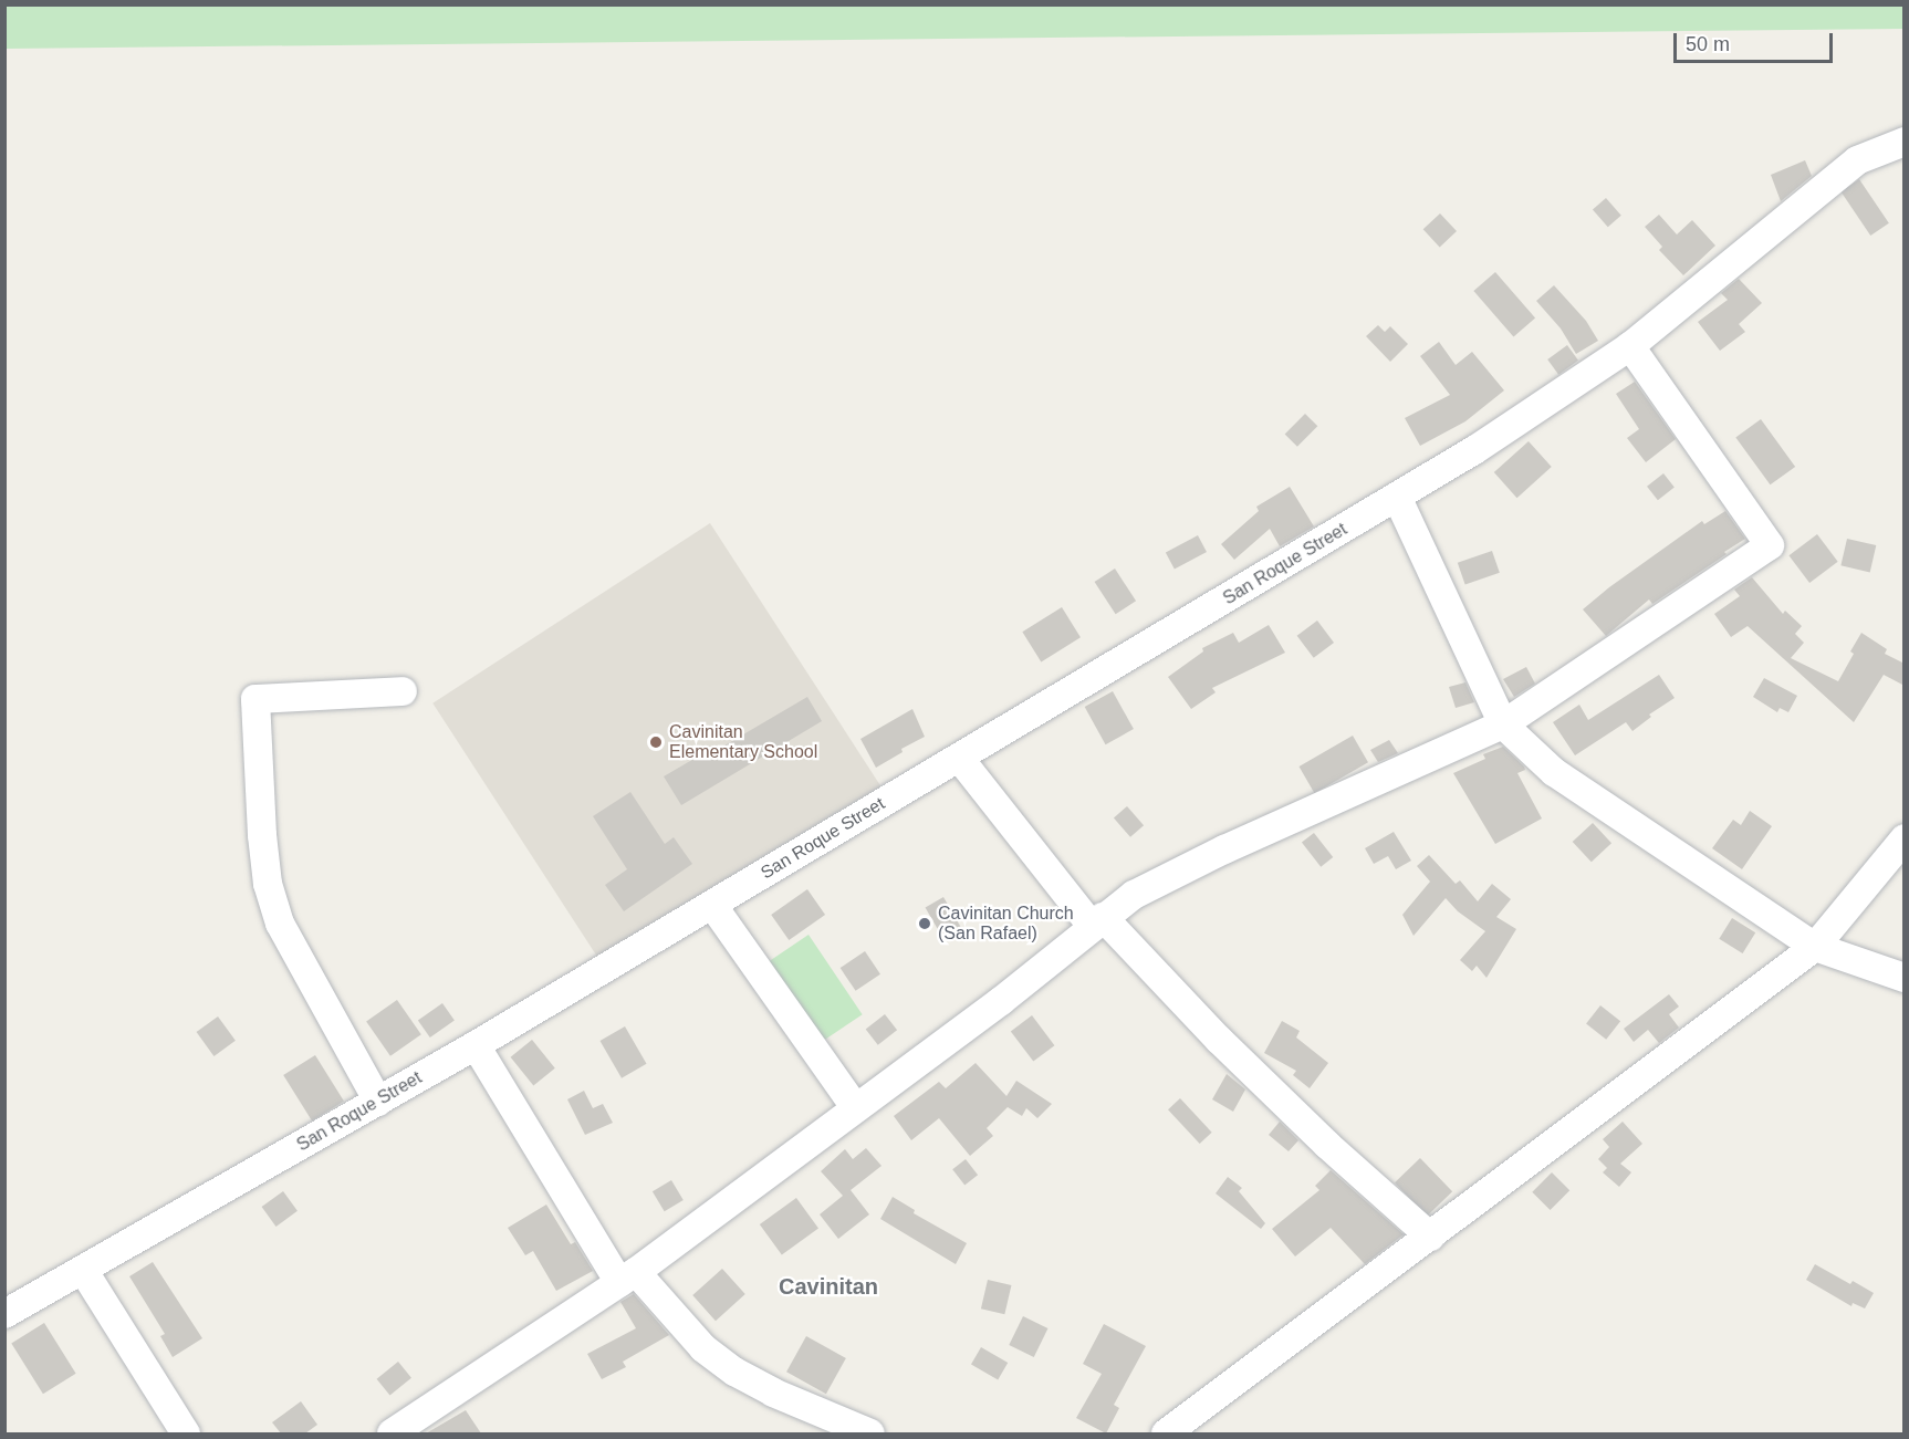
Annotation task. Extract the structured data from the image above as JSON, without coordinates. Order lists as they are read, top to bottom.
{
  "streets": {
    "street": ["San Roque Street"]
  },
  "districts": ["Cavinitan"],
  "places": ["Cavinitan Elementary School", "Cavinitan Church (San Rafael)"],
  "scale_bar": "50 m"
}
